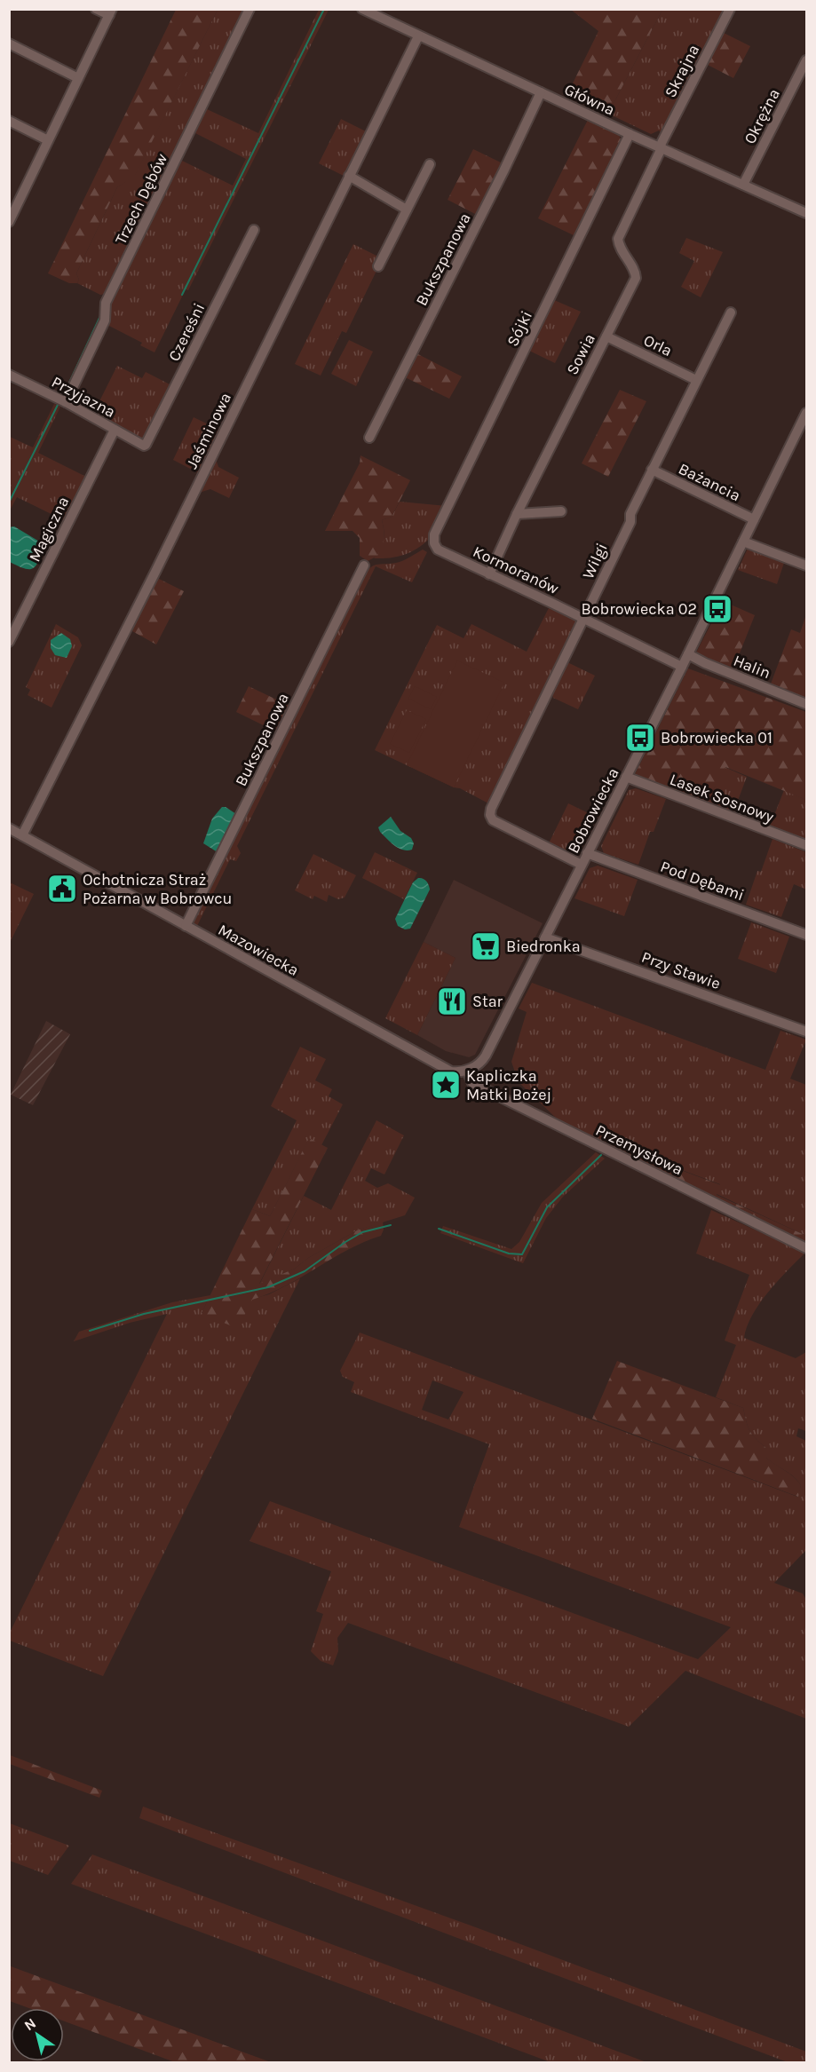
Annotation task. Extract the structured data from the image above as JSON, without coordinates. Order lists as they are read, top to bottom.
{
  "streets": {
    "street": [
      "Skrajna",
      "Główna",
      "Okrężna",
      "Trzech Dębów",
      "Bukszpanowa",
      "Sójki",
      "Czereśni",
      "Orla",
      "Sowia",
      "Przyjazna",
      "Jaśminowa",
      "Bażancia",
      "Magiczna",
      "Wilgi",
      "Kormoranów",
      "Halin",
      "Lasek Sosnowy",
      "Bobrowiecka",
      "Pod Dębami",
      "Mazowiecka",
      "Przy Stawie",
      "Przemysłowa"
    ]
  },
  "crossings": [
    ["Skrajna", "Główna"],
    ["Skrajna", "Sowia"],
    ["Główna", "Okrężna"],
    ["Główna", "Bukszpanowa"],
    ["Główna", "Sójki"],
    ["Główna", "Sowia"],
    ["Główna", "Jaśminowa"],
    ["Trzech Dębów", "Przyjazna"],
    ["Bukszpanowa", "Mazowiecka"],
    ["Sójki", "Kormoranów"],
    ["Czereśni", "Przyjazna"],
    ["Orla", "Sowia"],
    ["Orla", "Wilgi"],
    ["Sowia", "Kormoranów"],
    ["Przyjazna", "Magiczna"],
    ["Jaśminowa", "Mazowiecka"],
    ["Bażancia", "Wilgi"],
    ["Bażancia", "Bobrowiecka"],
    ["Wilgi", "Kormoranów"],
    ["Wilgi", "Bobrowiecka"],
    ["Kormoranów", "Bobrowiecka"],
    ["Halin", "Bobrowiecka"],
    ["Lasek Sosnowy", "Bobrowiecka"],
    ["Bobrowiecka", "Pod Dębami"],
    ["Bobrowiecka", "Mazowiecka"],
    ["Bobrowiecka", "Przy Stawie"],
    ["Bobrowiecka", "Przemysłowa"],
    ["Mazowiecka", "Przemysłowa"]
  ],
  "places": {
    "bus stop": ["Bobrowiecka 02", "Bobrowiecka 01"],
    "public building": ["Ochotnicza Straż Pożarna w Bobrowcu"],
    "supermarket": ["Biedronka"],
    "restaurant": ["Star"],
    "place": ["Kapliczka Matki Bożej"]
  },
  "north": "top left"
}
